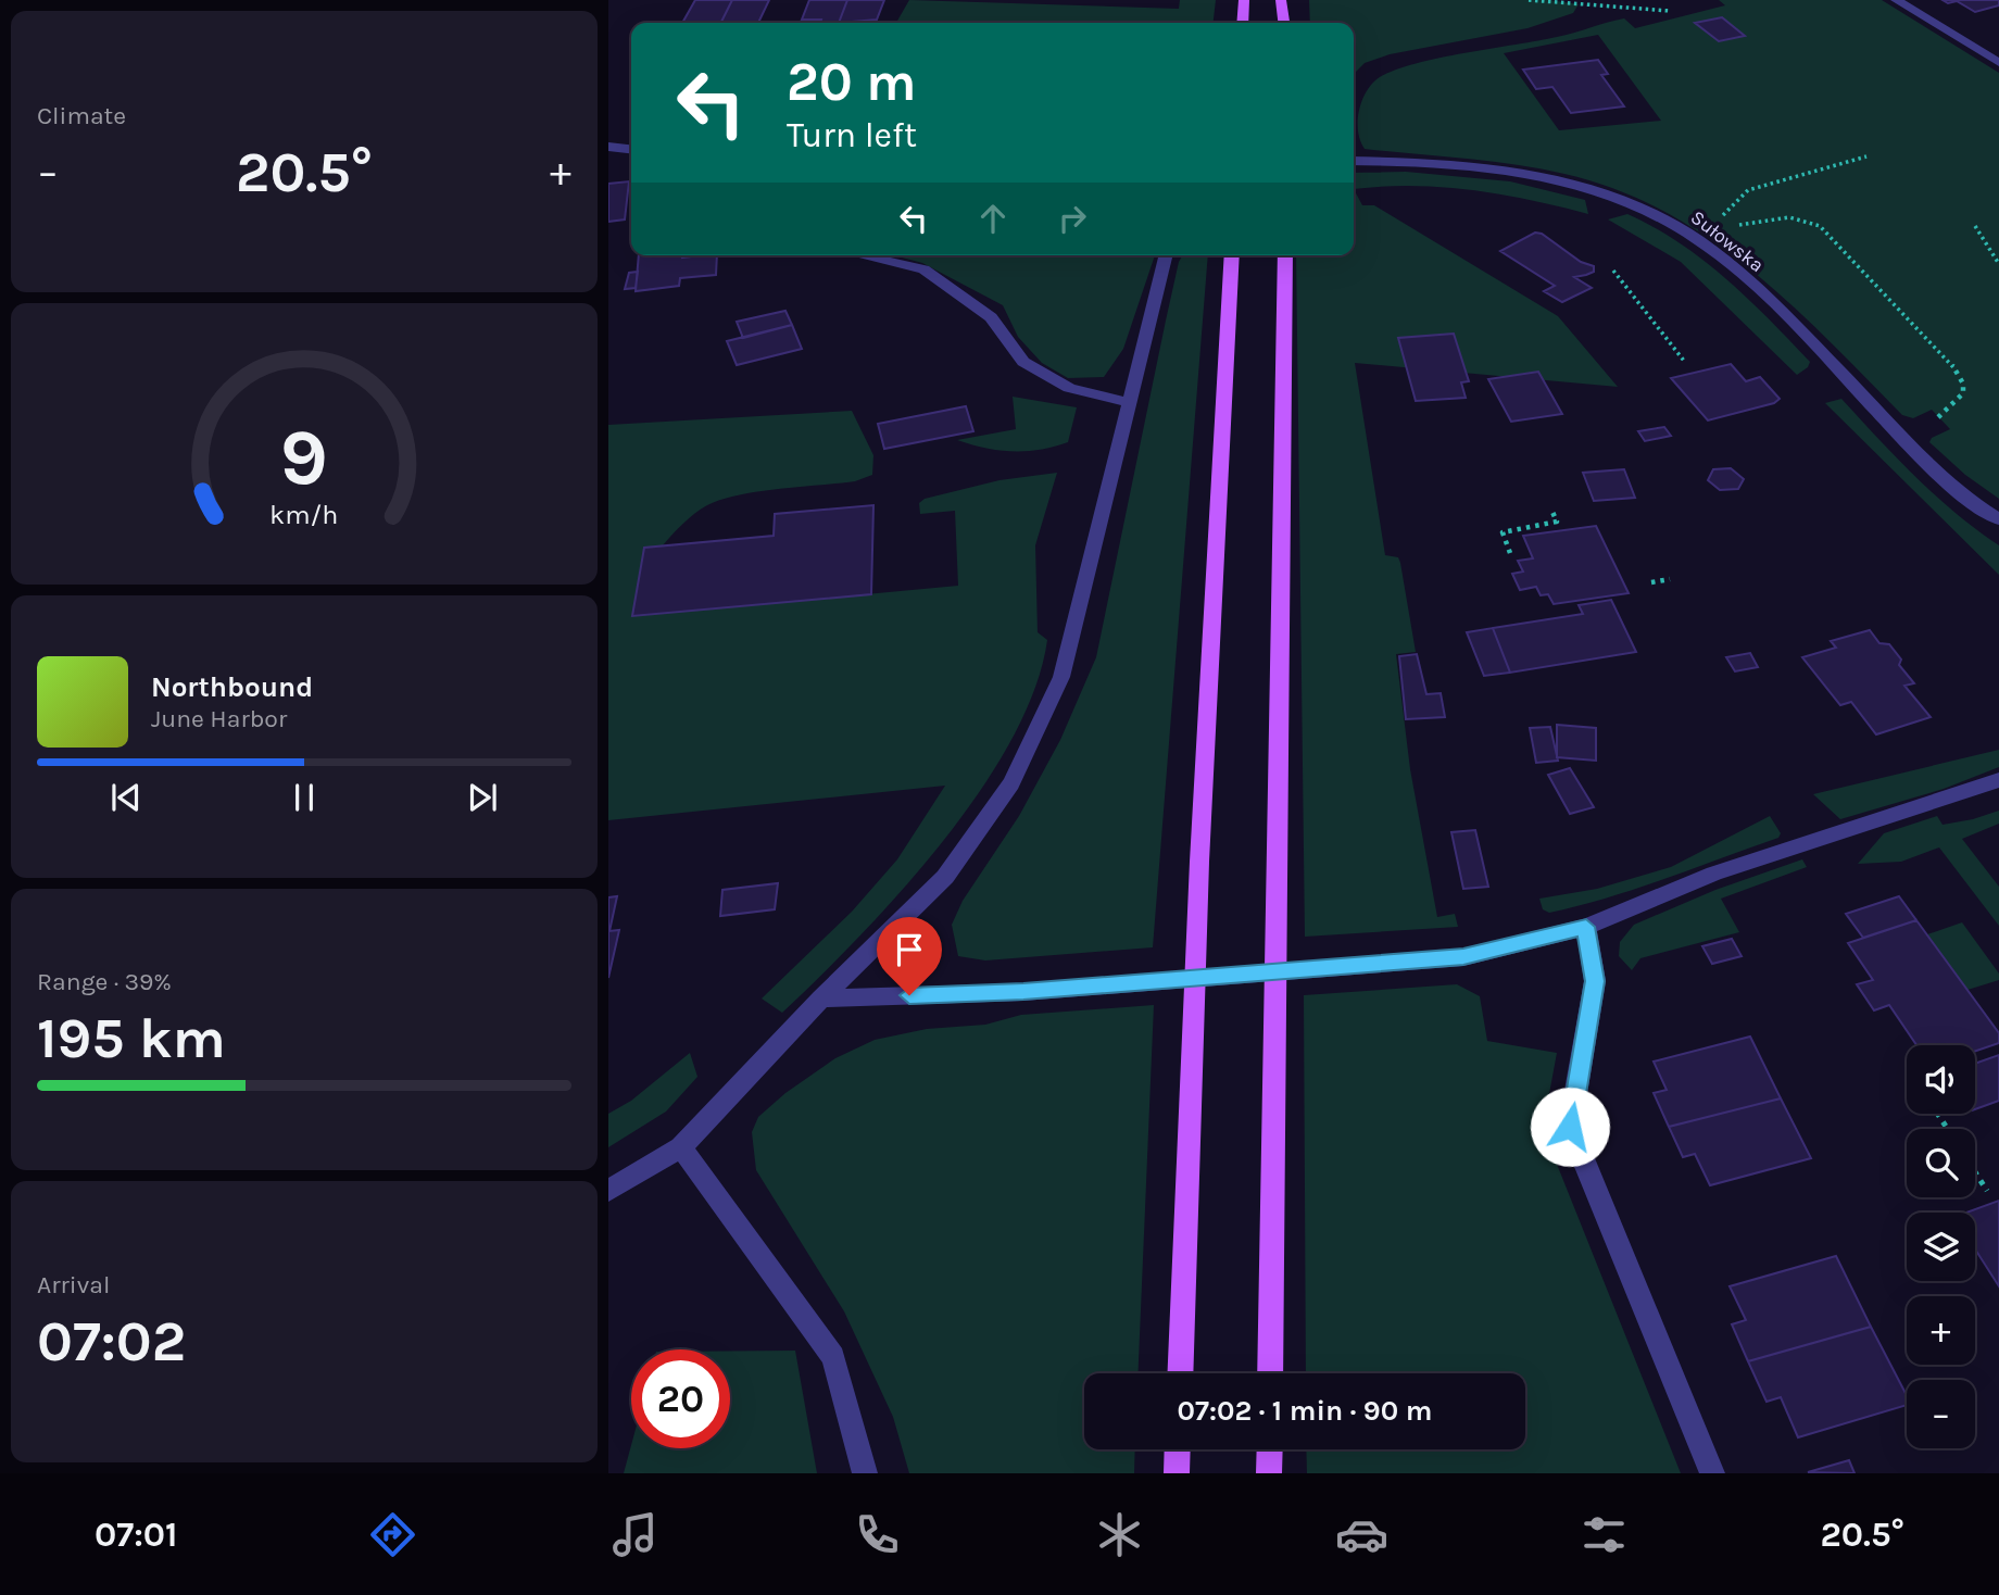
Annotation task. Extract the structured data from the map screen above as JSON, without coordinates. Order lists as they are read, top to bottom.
{
  "streets": {
    "street": ["Sułowska"]
  },
  "page": {
    "tile": [
      "Climate",
      ["Range · 39%", "195 km"],
      ["Arrival", "07:02"]
    ],
    "turn": ["20 m", "Turn left"],
    "heat": ["−", "20.5°", "+"],
    "song": ["Northbound", "June Harbor"],
    "map_buttons": ["+", "−"],
    "limit": "20",
    "trip": "07:02 · 1 min · 90 m",
    "tabs": ["07:01", "20.5°"],
    "gauge": ["9", "km/h"]
  }
}
